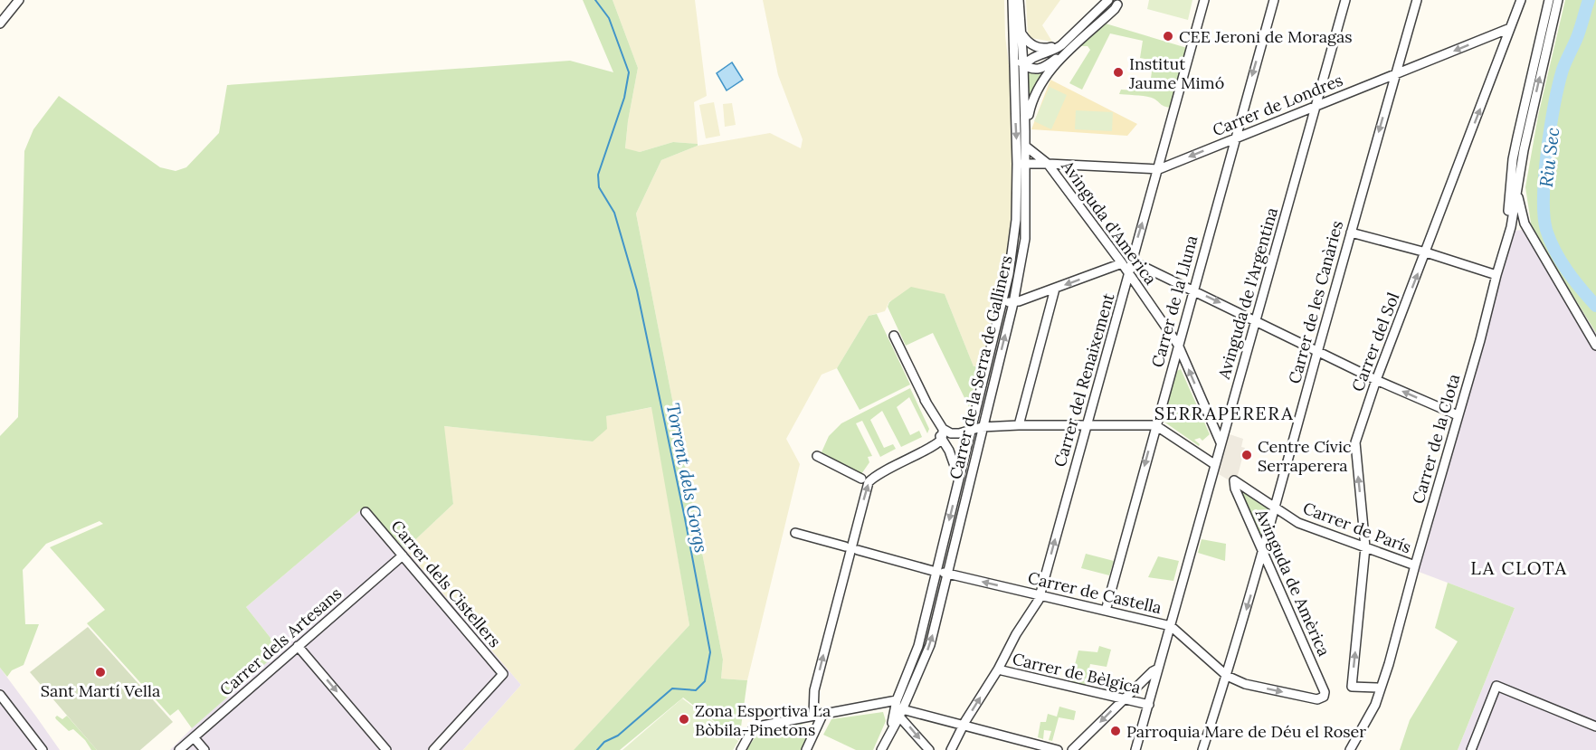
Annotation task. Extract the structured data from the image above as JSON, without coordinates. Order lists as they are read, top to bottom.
{
  "streets": {
    "street": [
      "Carrer de Londres",
      "Avinguda d'America",
      "Avinguda de l'Argentina",
      "Carrer de la Lluna",
      "Carrer de les Canàries",
      "Carrer del Sol",
      "Carrer de la Serra de Galliners",
      "Carrer del Renaixement",
      "Carrer de la Clota",
      "Carrer de París",
      "Avinguda de Amèrica",
      "Carrer dels Cistellers",
      "Carrer de Castella",
      "Carrer dels Artesans",
      "Carrer de Bèlgica"
    ]
  },
  "crossings": [
    ["Carrer de Londres", "Avinguda d'America"],
    ["Carrer de Londres", "Avinguda de l'Argentina"],
    ["Carrer de Londres", "Carrer de la Lluna"],
    ["Carrer de Londres", "Carrer de les Canàries"],
    ["Carrer de Londres", "Carrer del Sol"],
    ["Carrer de Londres", "Carrer de la Serra de Galliners"],
    ["Carrer de Londres", "Carrer del Renaixement"],
    ["Avinguda d'America", "Avinguda de l'Argentina"],
    ["Avinguda d'America", "Carrer de la Lluna"],
    ["Avinguda d'America", "Carrer del Renaixement"],
    ["Avinguda de l'Argentina", "Carrer de Castella"],
    ["Avinguda de l'Argentina", "Carrer de Bèlgica"],
    ["Carrer de la Lluna", "Carrer de Castella"],
    ["Carrer de les Canàries", "Carrer de París"],
    ["Carrer de les Canàries", "Avinguda de Amèrica"],
    ["Carrer de les Canàries", "Carrer de Castella"],
    ["Carrer del Sol", "Carrer de la Clota"],
    ["Carrer del Sol", "Carrer de París"],
    ["Carrer de la Serra de Galliners", "Carrer de Castella"],
    ["Carrer del Renaixement", "Carrer de Castella"],
    ["Carrer del Renaixement", "Carrer de Bèlgica"],
    ["Carrer de la Clota", "Carrer de París"],
    ["Carrer de París", "Avinguda de Amèrica"],
    ["Avinguda de Amèrica", "Carrer de Castella"],
    ["Carrer dels Cistellers", "Carrer dels Artesans"]
  ],
  "one_way": [
    "Carrer de Londres",
    "Carrer de la Lluna",
    "Carrer de les Canàries",
    "Carrer del Sol",
    "Carrer del Renaixement"
  ],
  "districts": ["SERRAPERERA", "LA CLOTA"],
  "water": ["Riu Sec", "Torrent dels Gorgs"],
  "places": [
    "CEE Jeroni de Moragas",
    "Institut Jaume Mimó",
    "Centre Cívic Serraperera",
    "Sant Martí Vella",
    "Zona Esportiva La Bòbila-Pinetons",
    "Parroquia Mare de Déu el Roser"
  ]
}
